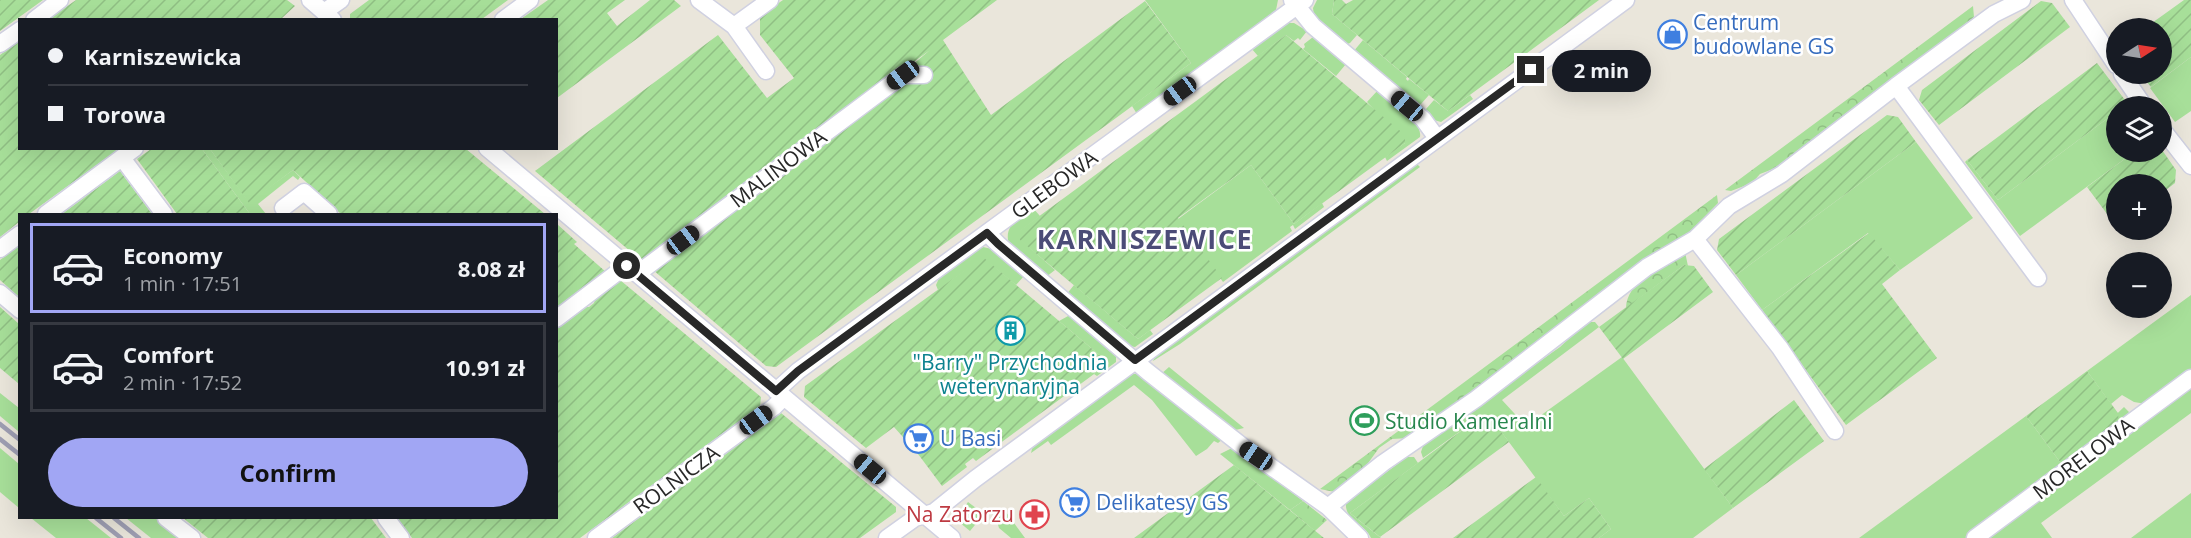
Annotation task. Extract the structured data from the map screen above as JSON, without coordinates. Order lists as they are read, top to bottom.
{
  "streets": {
    "street": [
      "MALINOWA",
      "GLEBOWA",
      "MORELOWA",
      "ROLNICZA"
    ]
  },
  "crossings": [
    ["GLEBOWA", "ROLNICZA"]
  ],
  "districts": ["KARNISZEWICE"],
  "places": {
    "shop": ["Centrum budowlane GS"],
    "building": ["\"Barry\" Przychodnia weterynaryjna"],
    "sports": ["Studio Kameralni"],
    "supermarket": ["U Basi", "Delikatesy GS"],
    "pharmacy": ["Na Zatorzu"]
  },
  "north": "right",
  "page": {
    "map_buttons": ["+", "−"],
    "banner": ["Karniszewicka", "Torowa"],
    "bubble": "2 min",
    "list": [
      {
        "name": "Economy",
        "note": "1 min · 17:51",
        "value": "8.08 zł"
      },
      {
        "name": "Comfort",
        "note": "2 min · 17:52",
        "value": "10.91 zł"
      }
    ],
    "buttons": "Confirm"
  }
}
